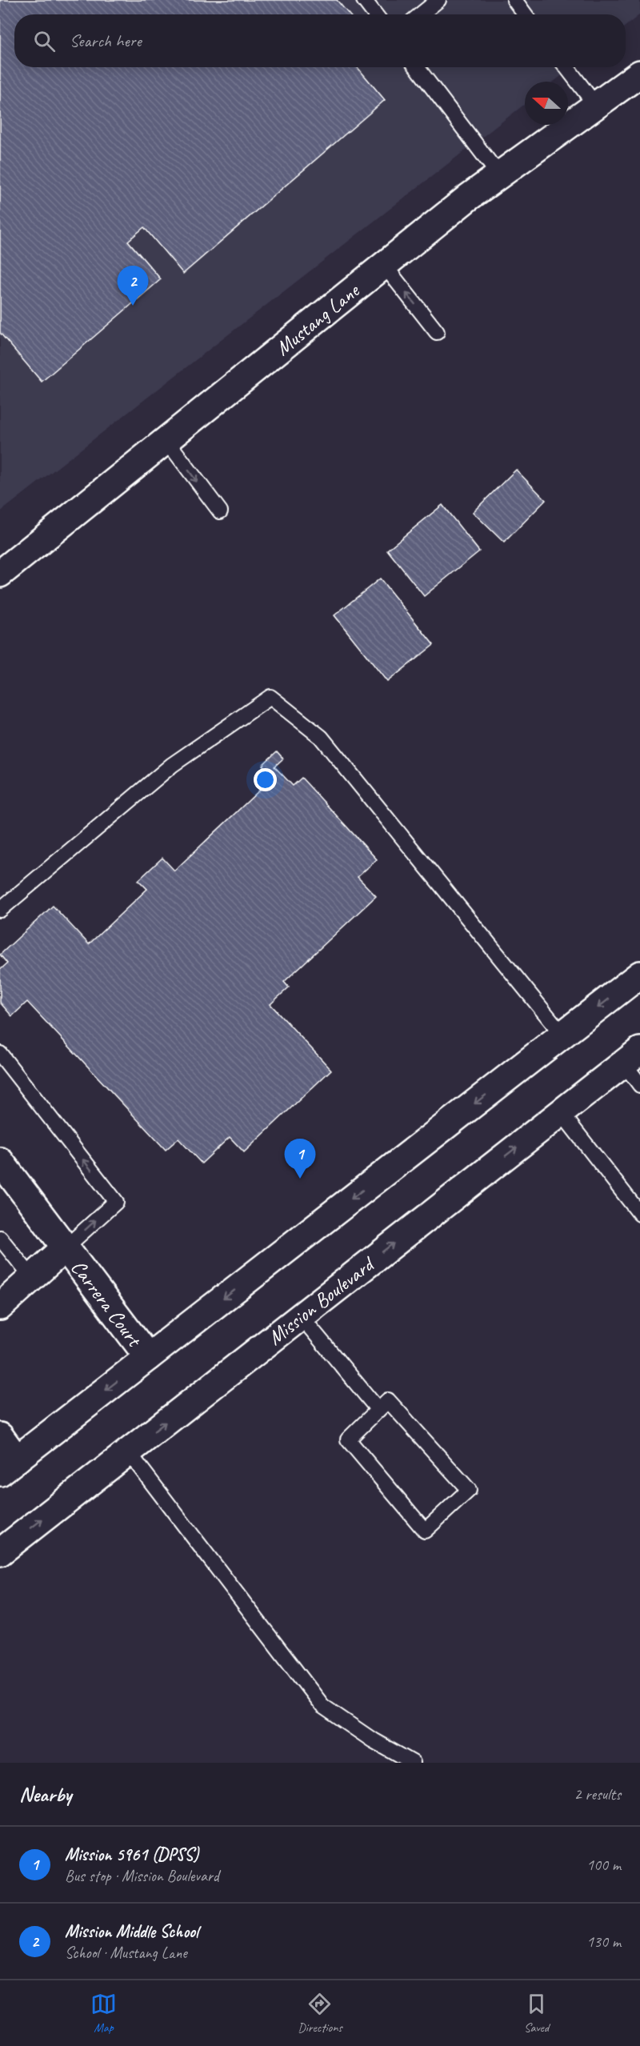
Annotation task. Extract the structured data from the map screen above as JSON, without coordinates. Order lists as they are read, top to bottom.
{
  "streets": {
    "main road": ["Mustang Lane", "Mission Boulevard", "Carrera Court"]
  },
  "north": "left",
  "page": {
    "search": "Search here",
    "pins": ["2", "1"],
    "heading": ["Nearby", "2 results"],
    "list": [
      {
        "mark": "1",
        "name": "Mission 5961 (DPSS)",
        "note": "Bus stop · Mission Boulevard",
        "value": "100 m"
      },
      {
        "mark": "2",
        "name": "Mission Middle School",
        "note": "School · Mustang Lane",
        "value": "130 m"
      }
    ],
    "nav": ["Map", "Directions", "Saved"]
  }
}
